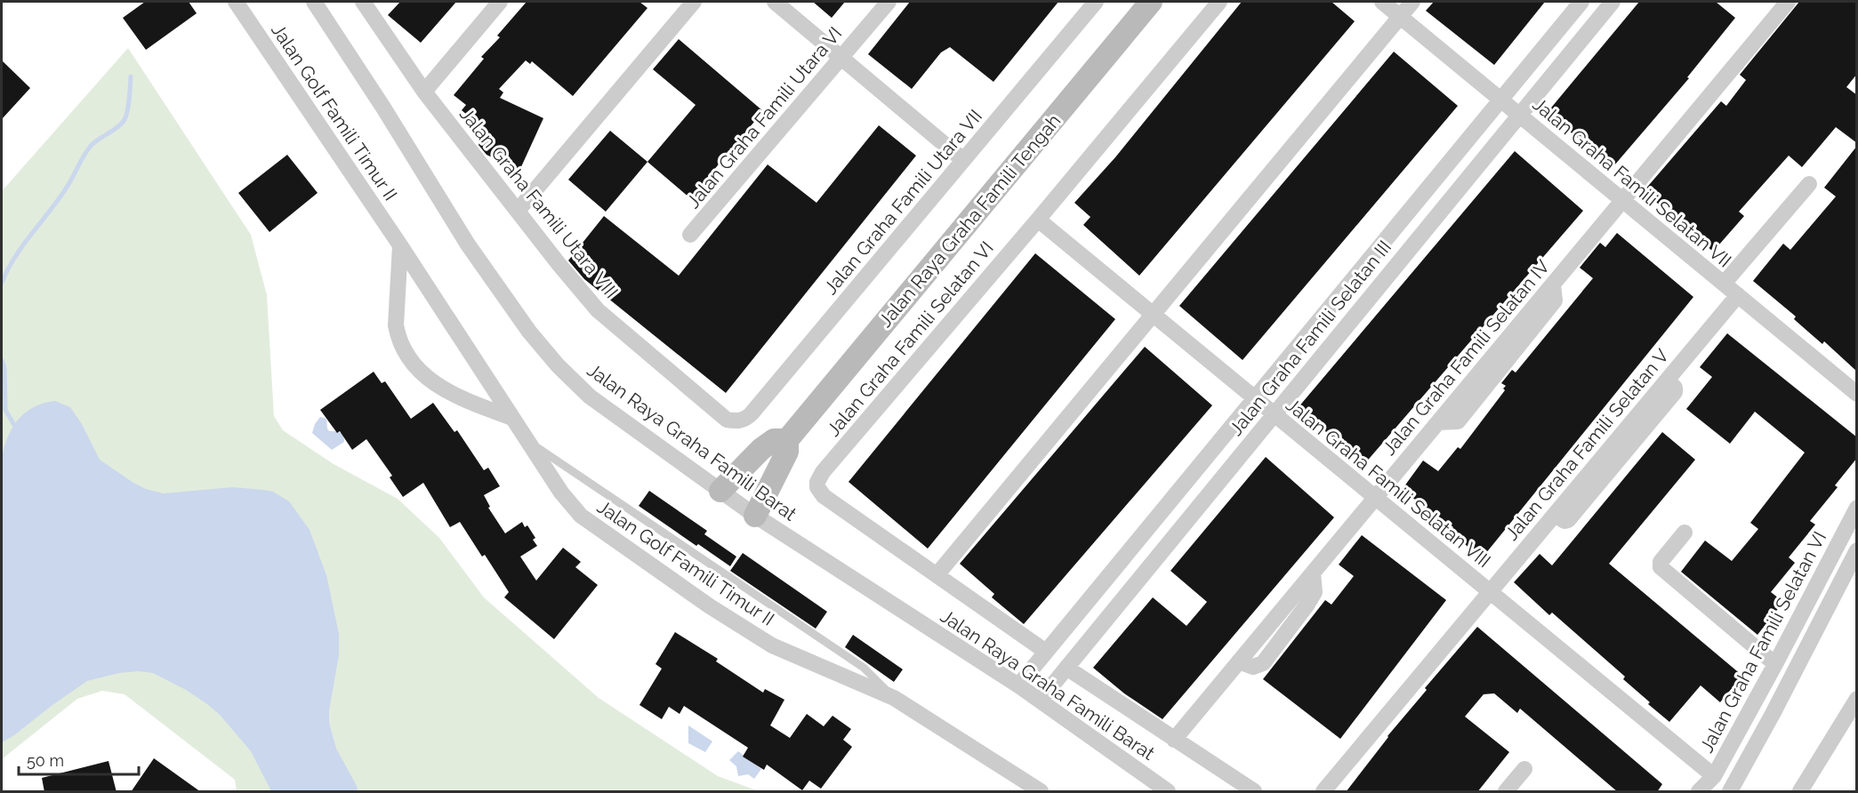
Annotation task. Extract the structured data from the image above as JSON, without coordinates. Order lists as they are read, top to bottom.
{
  "streets": {
    "street": [
      "Jalan Golf Famili Timur II",
      "Jalan Graha Famili Utara VI",
      "Jalan Graha Famili Selatan VII",
      "Jalan Graha Famili Utara VII",
      "Jalan Graha Famili Utara VIII",
      "Jalan Raya Graha Famili Tengah",
      "Jalan Graha Famili Selatan III",
      "Jalan Graha Famili Selatan VI",
      "Jalan Graha Famili Selatan IV",
      "Jalan Raya Graha Famili Barat",
      "Jalan Graha Famili Selatan V",
      "Jalan Graha Famili Selatan VIII"
    ]
  },
  "crossings": [
    ["Jalan Graha Famili Selatan VII", "Jalan Graha Famili Selatan III"],
    ["Jalan Graha Famili Selatan VII", "Jalan Graha Famili Selatan IV"],
    ["Jalan Graha Famili Selatan VII", "Jalan Graha Famili Selatan V"],
    ["Jalan Graha Famili Utara VII", "Jalan Graha Famili Utara VIII"],
    ["Jalan Raya Graha Famili Tengah", "Jalan Raya Graha Famili Barat"],
    ["Jalan Graha Famili Selatan III", "Jalan Graha Famili Selatan VI"],
    ["Jalan Graha Famili Selatan III", "Jalan Raya Graha Famili Barat"],
    ["Jalan Graha Famili Selatan III", "Jalan Graha Famili Selatan VIII"],
    ["Jalan Graha Famili Selatan VI", "Jalan Graha Famili Selatan VIII"],
    ["Jalan Graha Famili Selatan IV", "Jalan Graha Famili Selatan VIII"],
    ["Jalan Graha Famili Selatan V", "Jalan Graha Famili Selatan VIII"]
  ],
  "scale_bar": "50 m"
}
